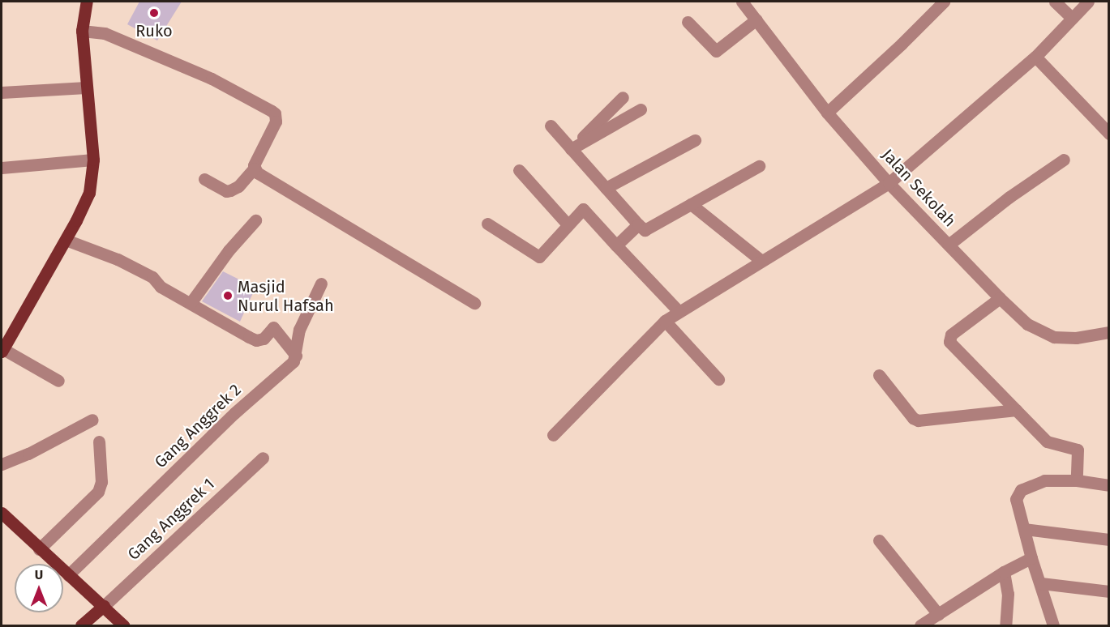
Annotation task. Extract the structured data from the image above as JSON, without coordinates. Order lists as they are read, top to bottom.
{
  "streets": {
    "street": ["Jalan Sekolah", "Gang Anggrek 2", "Gang Anggrek 1"]
  },
  "places": ["Ruko", "Masjid Nurul Hafsah"],
  "north": "top"
}
